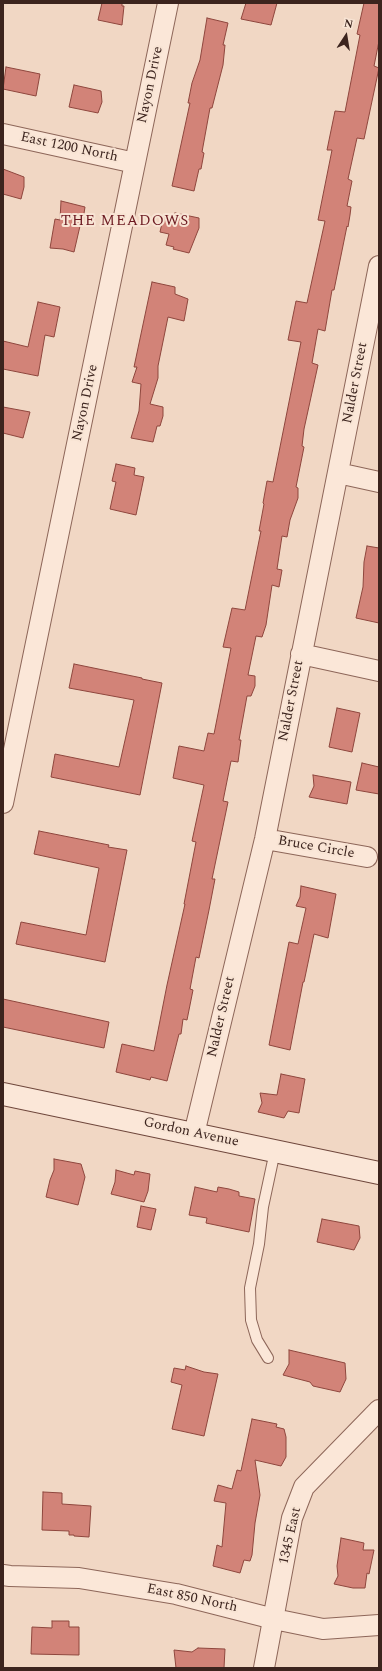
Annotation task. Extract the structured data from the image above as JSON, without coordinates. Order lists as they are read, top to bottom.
{
  "streets": {
    "main road": ["Gordon Avenue"],
    "street": [
      "Nayon Drive",
      "East 1200 North",
      "Nalder Street",
      "Bruce Circle",
      "1345 East",
      "East 850 North"
    ]
  },
  "crossings": [
    ["Nayon Drive", "East 1200 North"],
    ["Nalder Street", "Bruce Circle"],
    ["Nalder Street", "Gordon Avenue"],
    ["1345 East", "East 850 North"]
  ],
  "districts": ["THE MEADOWS"],
  "north": "top"
}
